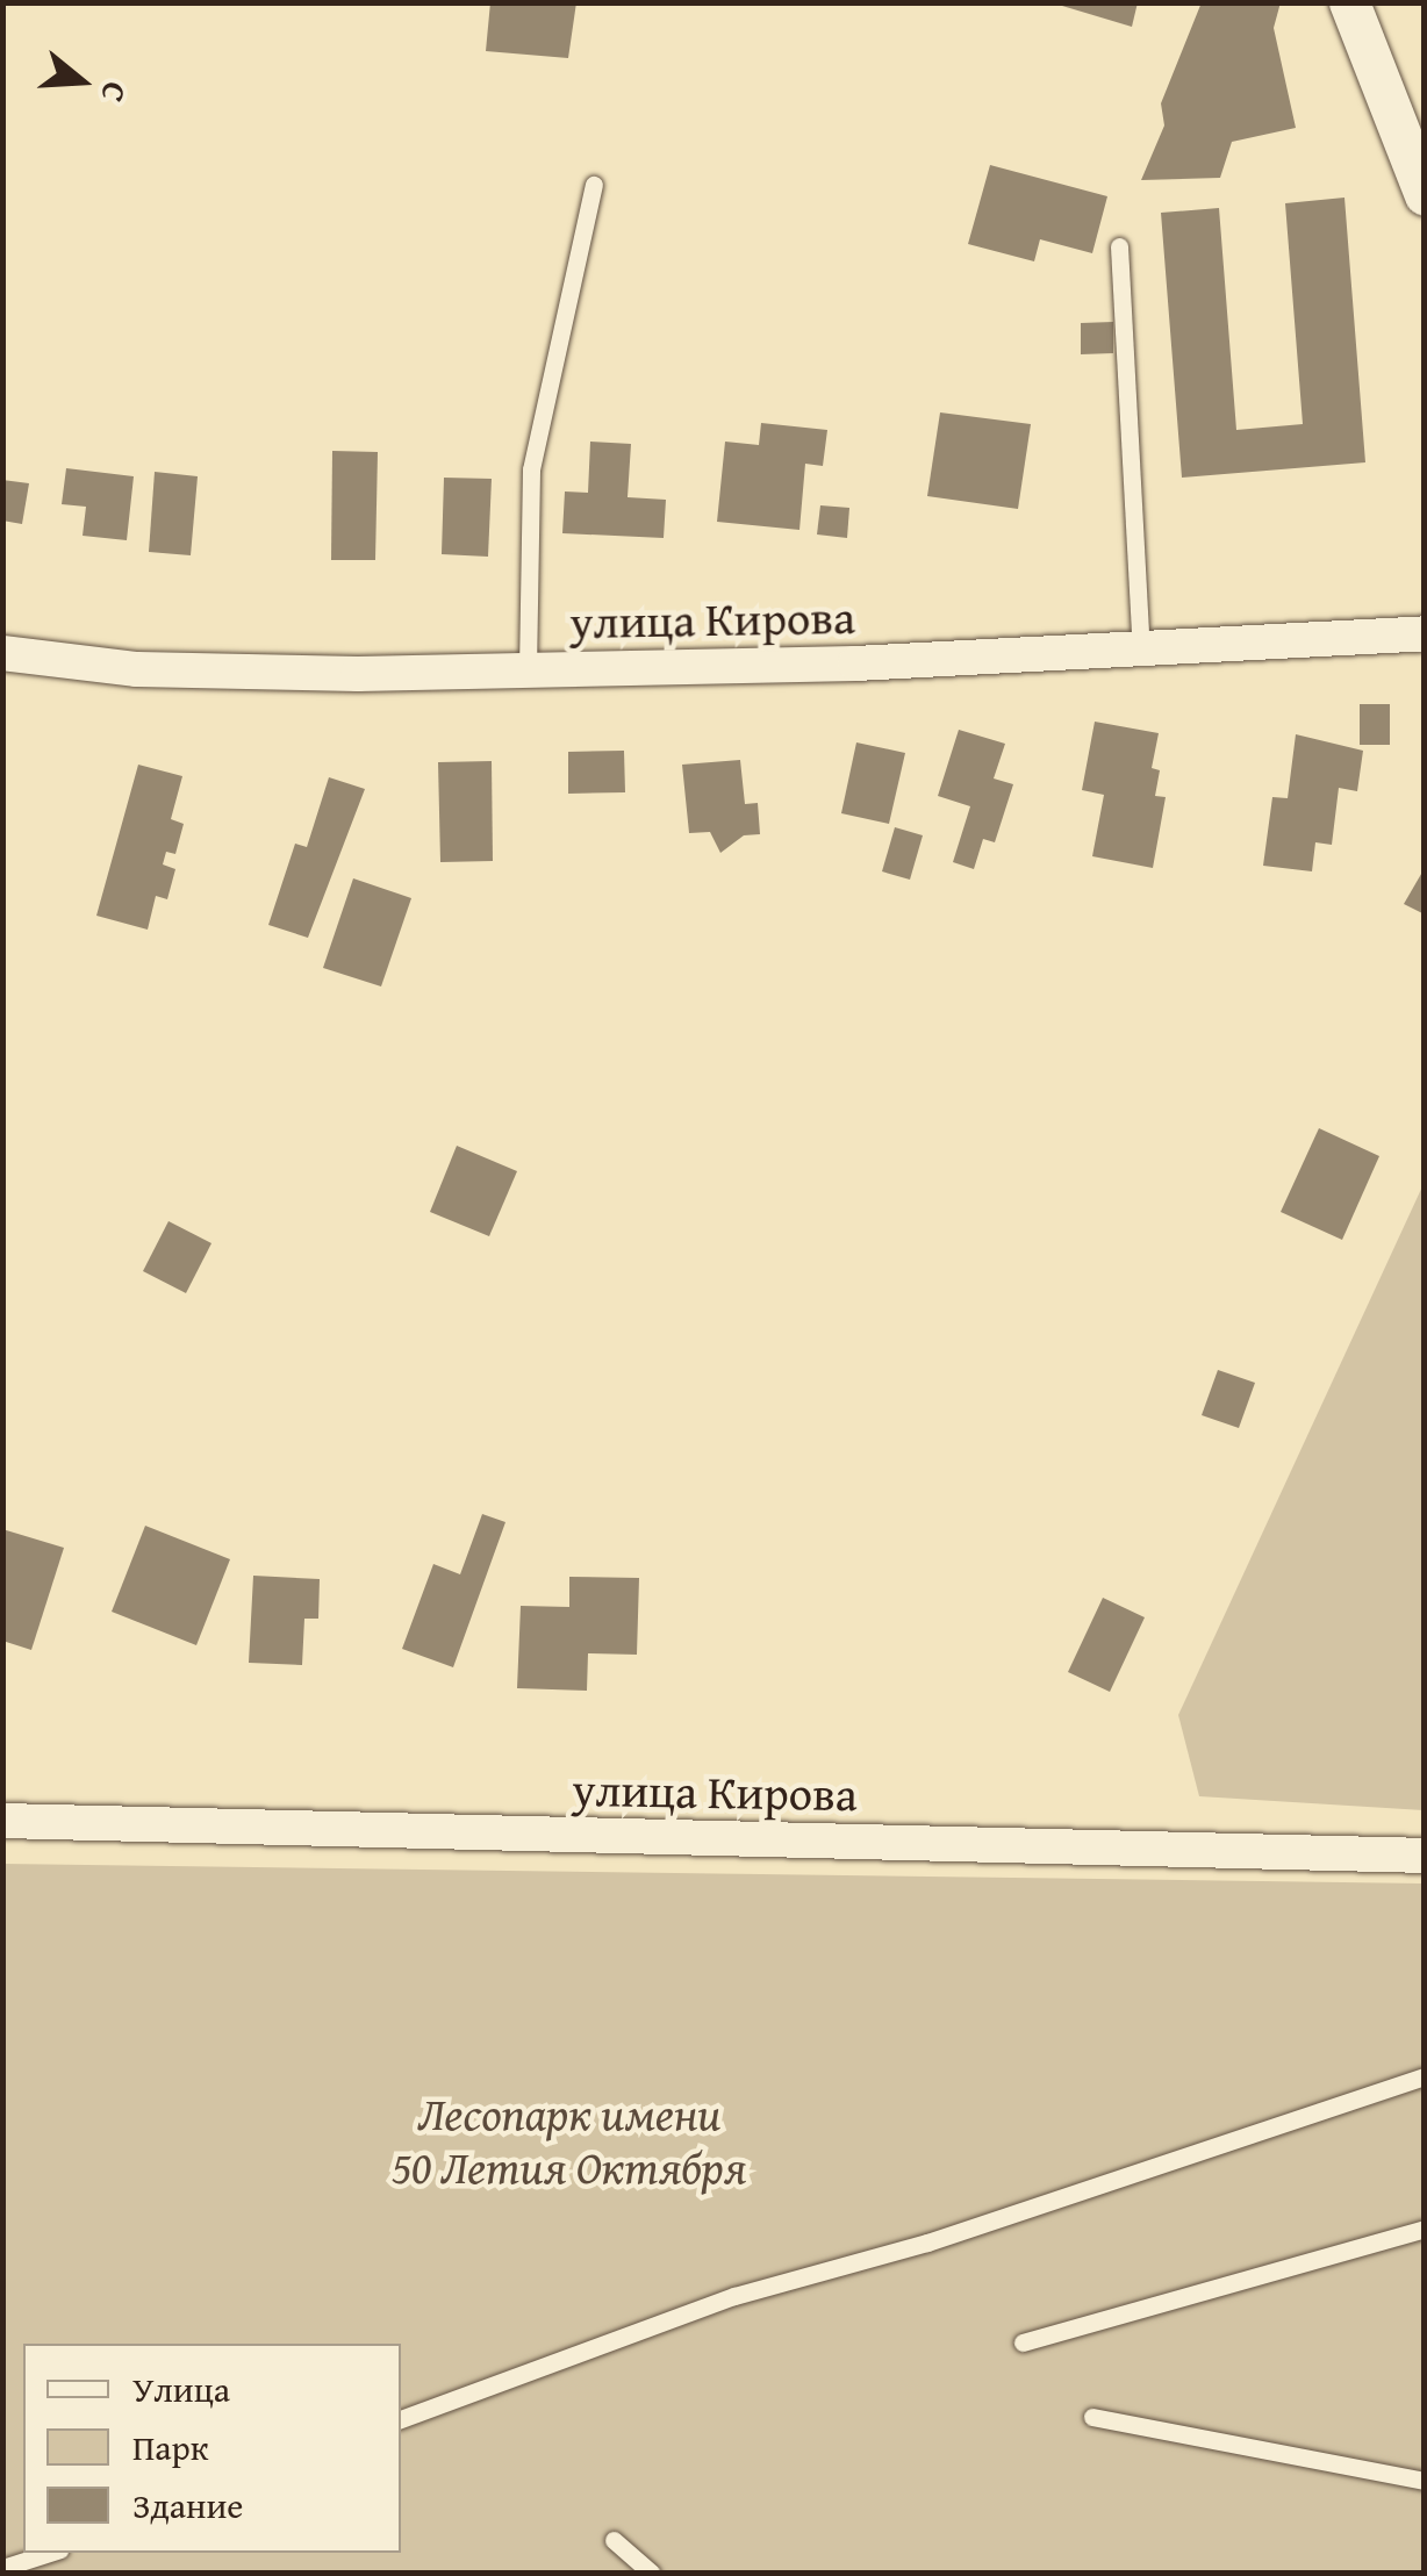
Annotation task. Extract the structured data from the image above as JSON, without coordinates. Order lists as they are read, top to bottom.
{
  "streets": {
    "street": ["улица Кирова"]
  },
  "parks": ["Лесопарк имени 50 Летия Октября"],
  "legend": ["Улица", "Парк", "Здание"],
  "north": "right"
}
